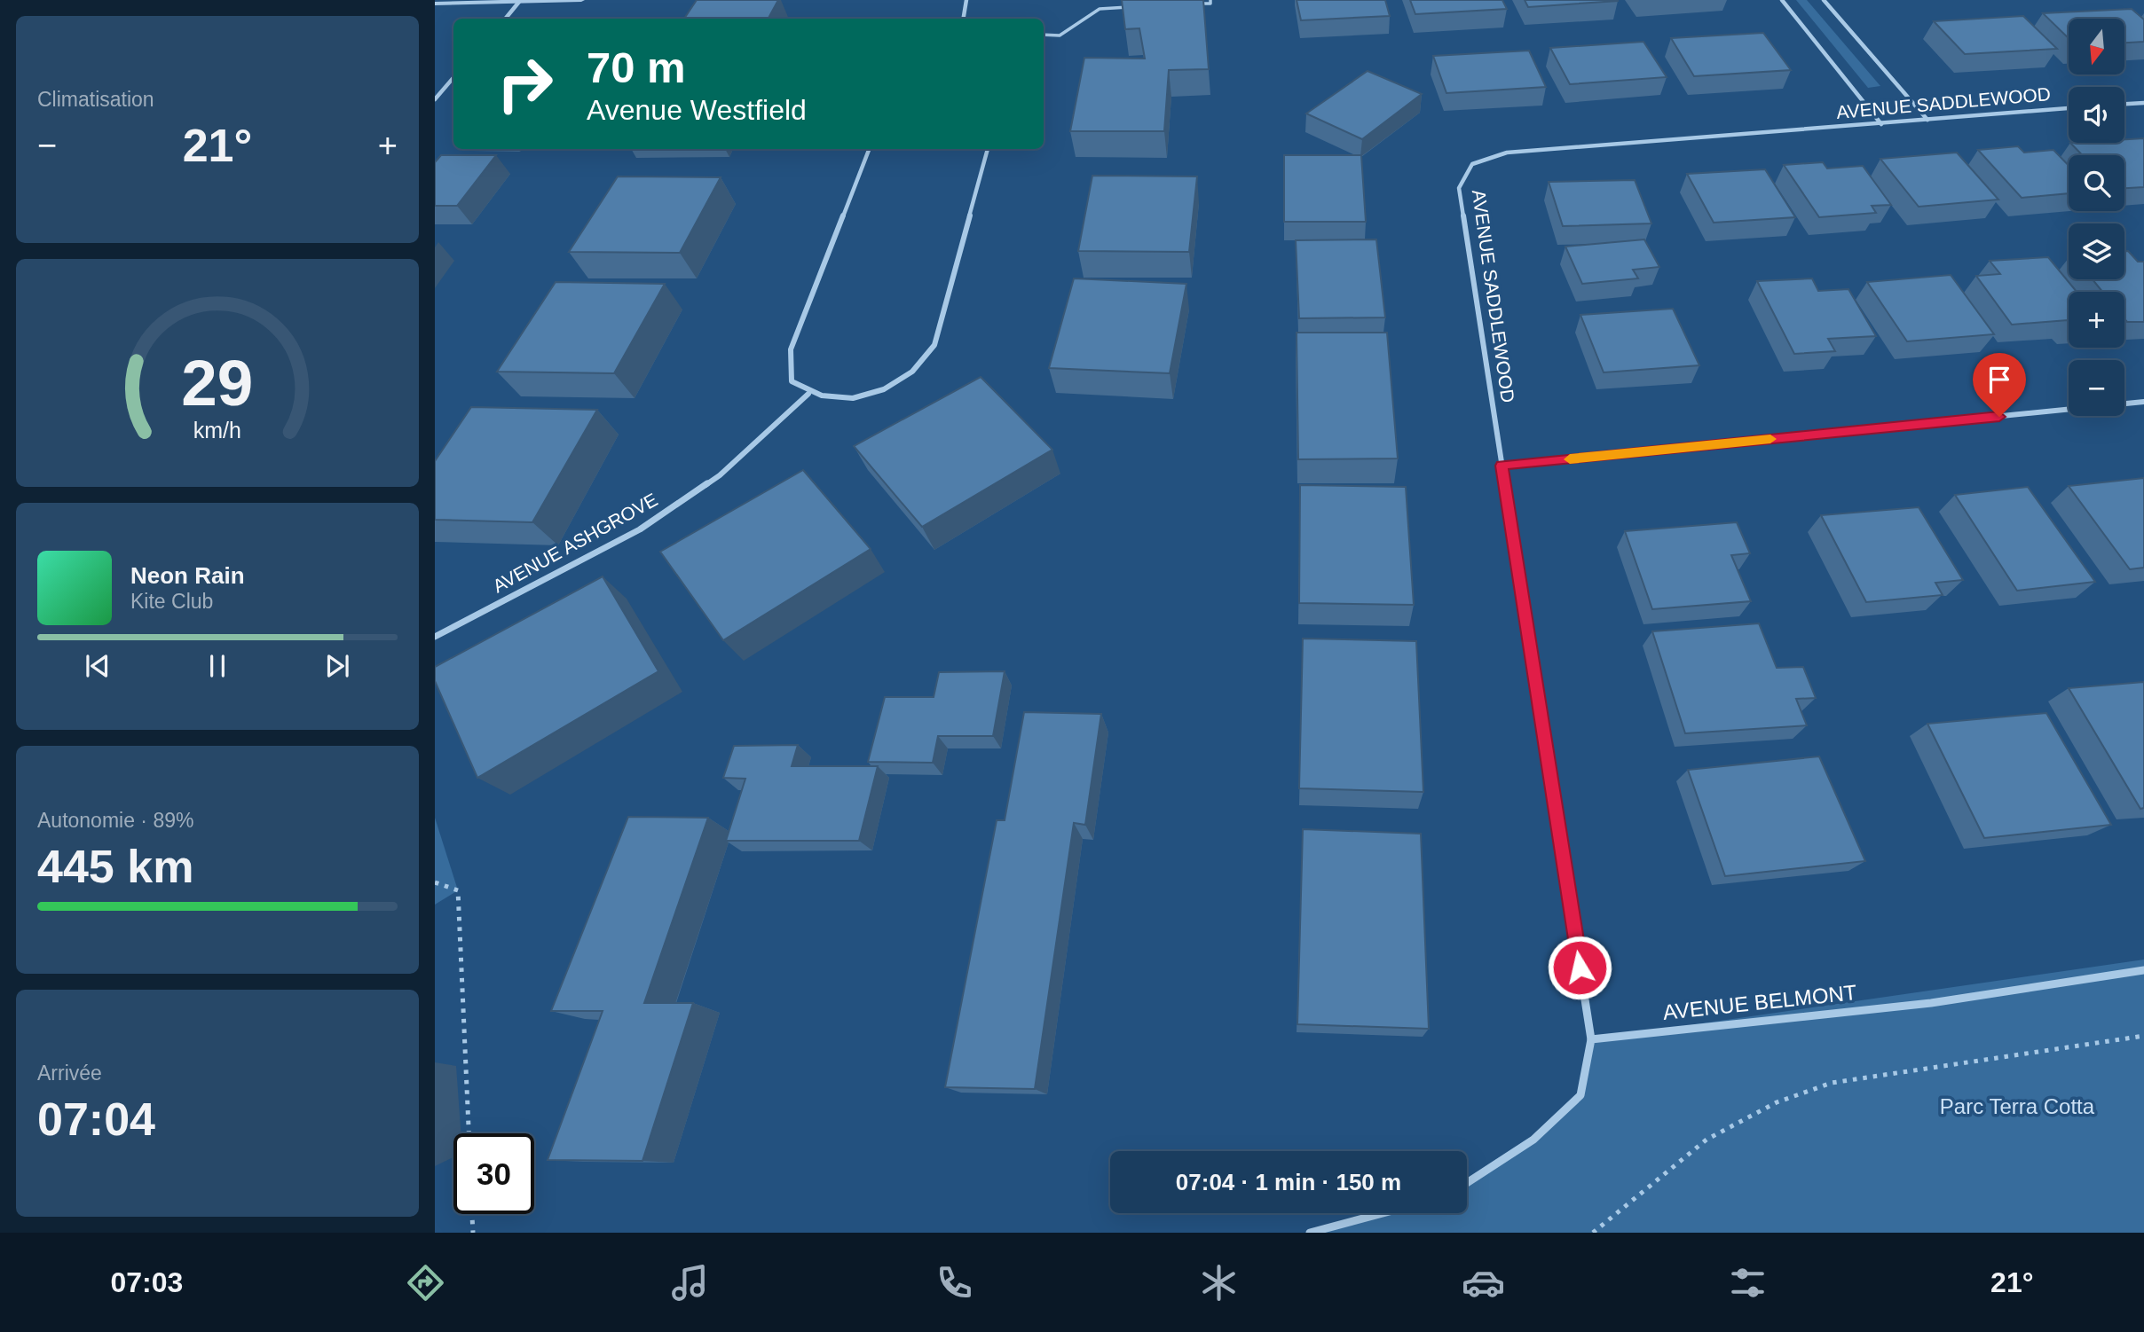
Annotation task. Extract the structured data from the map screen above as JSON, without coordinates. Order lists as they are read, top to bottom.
{
  "streets": {
    "street": ["AVENUE SADDLEWOOD", "AVENUE ASHGROVE", "AVENUE BELMONT"]
  },
  "crossings": [
    ["AVENUE SADDLEWOOD", "AVENUE BELMONT"]
  ],
  "parks": ["Parc Terra Cotta"],
  "north": "bottom",
  "page": {
    "tile": [
      "Climatisation",
      ["Autonomie · 89%", "445 km"],
      ["Arrivée", "07:04"]
    ],
    "map_buttons": ["+", "−"],
    "turn": ["70 m", "Avenue Westfield"],
    "heat": ["−", "21°", "+"],
    "song": ["Neon Rain", "Kite Club"],
    "limit": "30",
    "trip": "07:04 · 1 min · 150 m",
    "tabs": ["07:03", "21°"],
    "gauge": ["29", "km/h"]
  }
}
